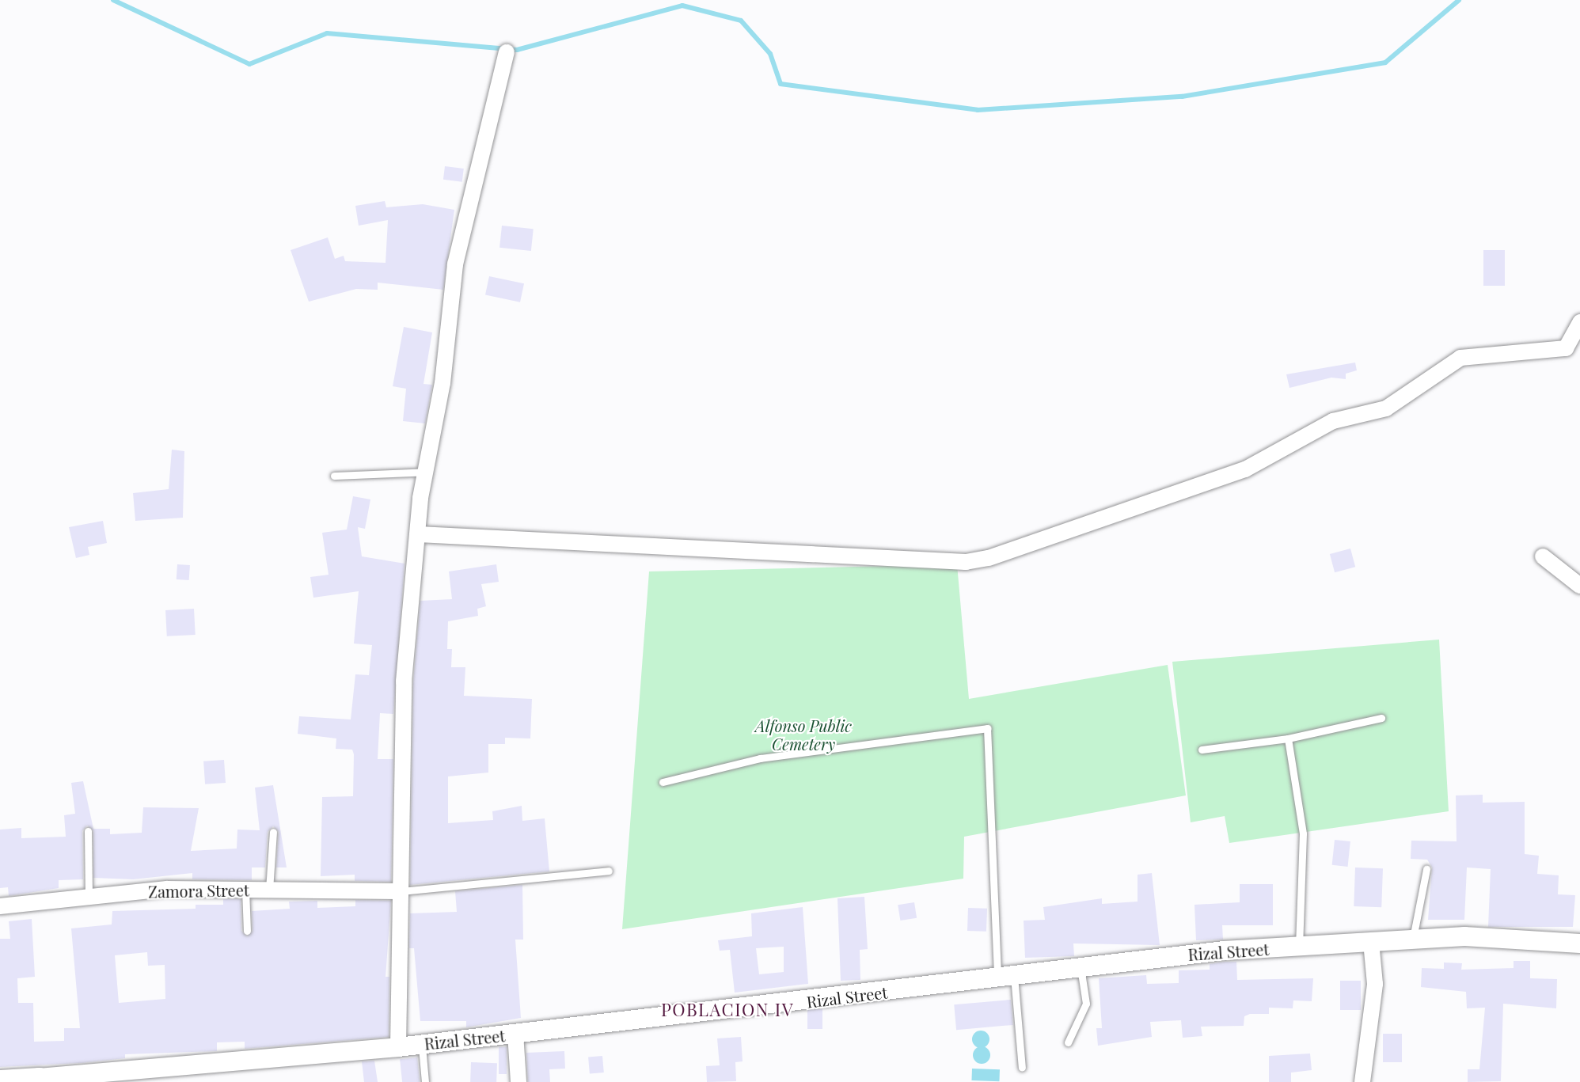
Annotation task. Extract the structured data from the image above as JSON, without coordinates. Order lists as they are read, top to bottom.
{
  "streets": {
    "main road": ["Rizal Street"],
    "street": ["Zamora Street"]
  },
  "districts": ["POBLACION IV"],
  "parks": ["Alfonso Public Cemetery"]
}
